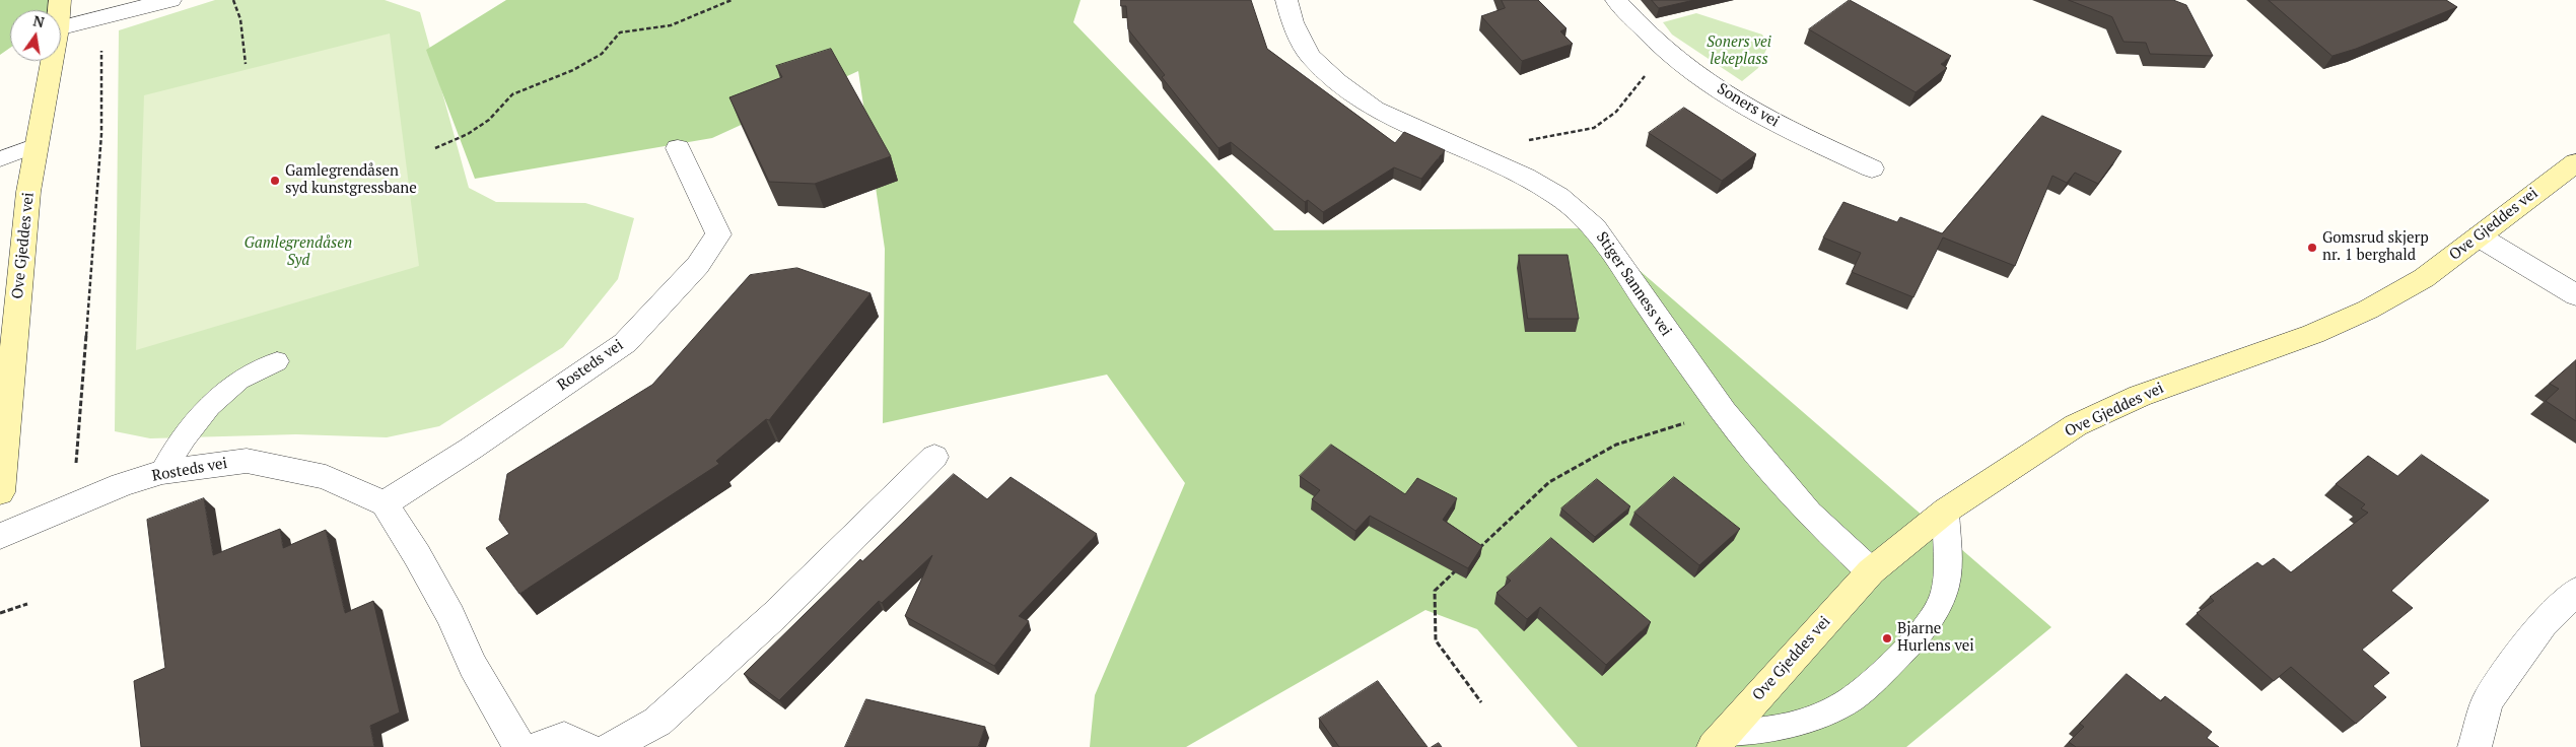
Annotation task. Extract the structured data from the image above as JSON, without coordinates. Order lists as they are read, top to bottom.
{
  "streets": {
    "street": [
      "Soners vei",
      "Ove Gjeddes vei",
      "Stiger Sanness vei",
      "Rosteds vei"
    ]
  },
  "crossings": [
    ["Ove Gjeddes vei", "Stiger Sanness vei"]
  ],
  "parks": ["Soners vei lekeplass", "Gamlegrendåsen Syd"],
  "places": ["Gamlegrendåsen syd kunstgressbane", "Gomsrud skjerp nr. 1 berghald", "Bjarne Hurlens vei"],
  "north": "top"
}
